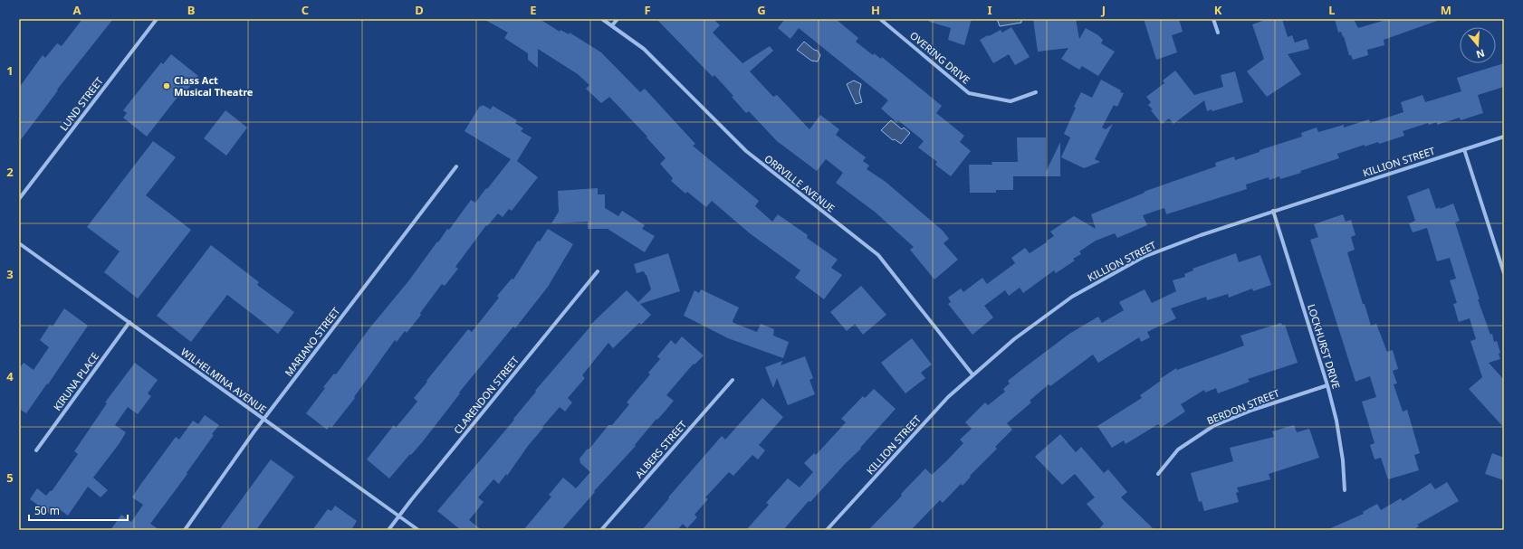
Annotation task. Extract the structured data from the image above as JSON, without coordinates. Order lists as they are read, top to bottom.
{
  "streets": {
    "street": [
      "OVERING DRIVE",
      "LUND STREET",
      "KILLION STREET",
      "ORRVILLE AVENUE",
      "MARIANO STREET",
      "LOCKHURST DRIVE",
      "WILHELMINA AVENUE",
      "KIRUNA PLACE",
      "CLARENDON STREET",
      "BERDON STREET",
      "ALBERS STREET"
    ]
  },
  "crossings": [
    ["KILLION STREET", "ORRVILLE AVENUE"],
    ["KILLION STREET", "LOCKHURST DRIVE"],
    ["MARIANO STREET", "WILHELMINA AVENUE"],
    ["LOCKHURST DRIVE", "BERDON STREET"],
    ["WILHELMINA AVENUE", "KIRUNA PLACE"],
    ["WILHELMINA AVENUE", "CLARENDON STREET"]
  ],
  "places": ["Class Act Musical Theatre"],
  "scale_bar": "50 m",
  "north": "bottom",
  "grid": {
    "columns": [
      "A",
      "B",
      "C",
      "D",
      "E",
      "F",
      "G",
      "H",
      "I",
      "J",
      "K",
      "L",
      "M"
    ],
    "rows": [
      "1",
      "2",
      "3",
      "4",
      "5"
    ]
  }
}
